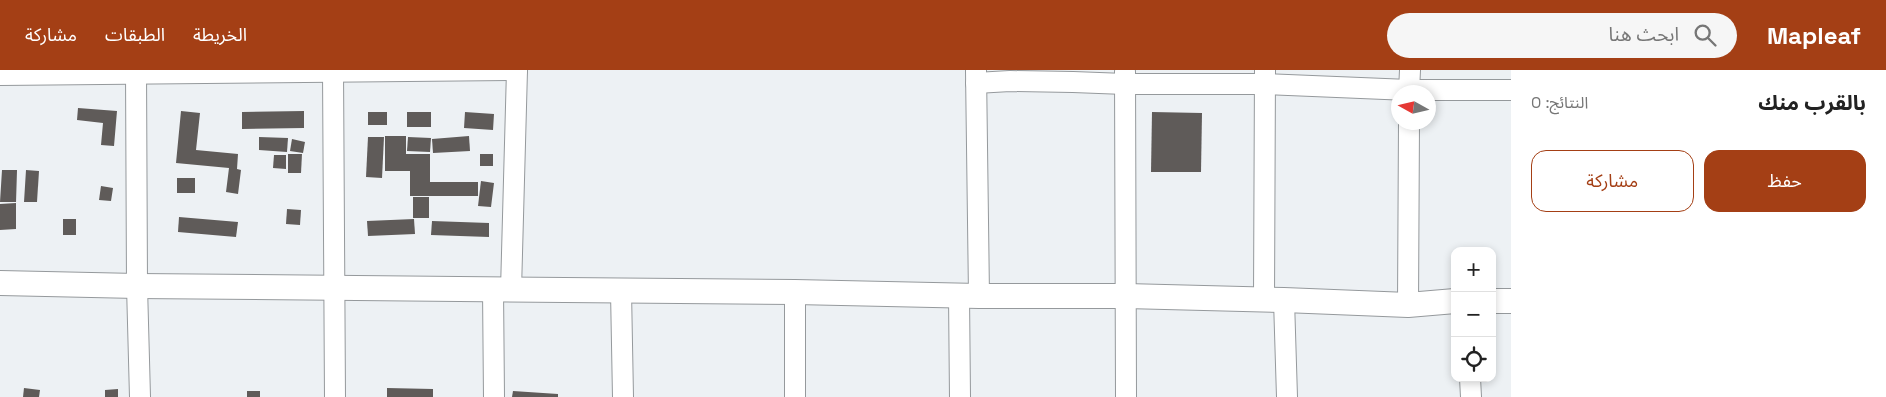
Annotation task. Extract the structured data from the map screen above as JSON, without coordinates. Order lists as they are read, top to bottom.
{
  "north": "left",
  "page": {
    "header": "Mapleaf",
    "search": "ابحث هنا",
    "nav": ["الخريطة", "الطبقات", "مشاركة"],
    "heading": ["بالقرب منك", "النتائج: 0"],
    "buttons": ["حفظ", "مشاركة"],
    "map_buttons": ["+", "−"]
  }
}
